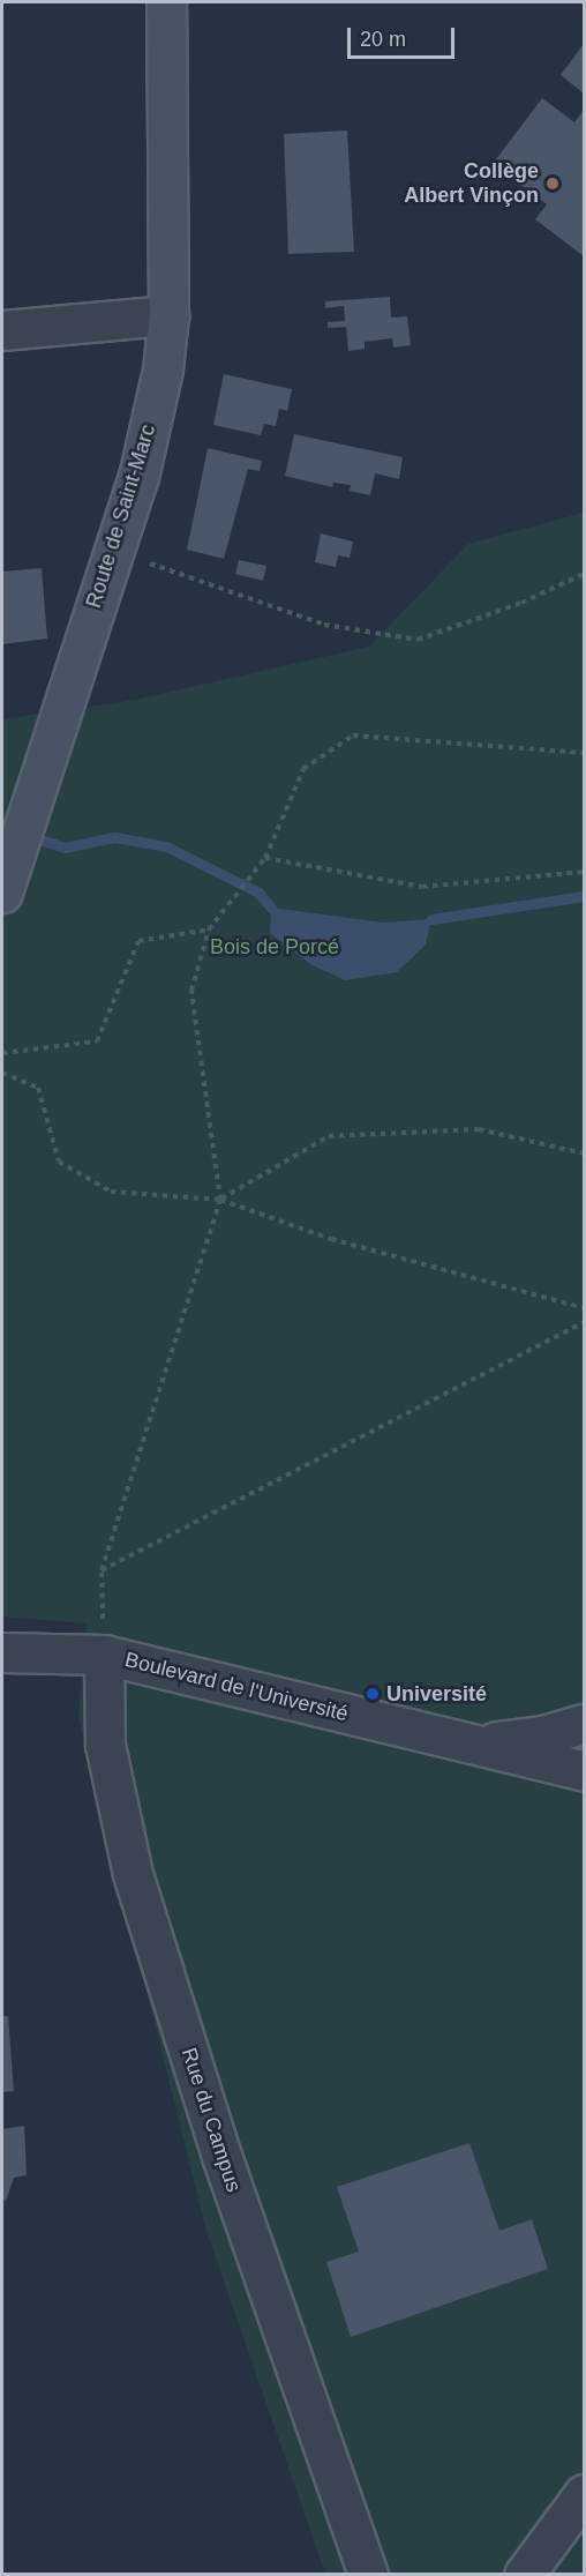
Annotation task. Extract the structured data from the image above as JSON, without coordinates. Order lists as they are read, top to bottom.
{
  "streets": {
    "street": ["Route de Saint-Marc", "Boulevard de l'Université", "Rue du Campus"]
  },
  "crossings": [
    ["Boulevard de l'Université", "Rue du Campus"]
  ],
  "parks": ["Bois de Porcé"],
  "places": ["Collège Albert Vinçon", "Université"],
  "scale_bar": "20 m"
}
